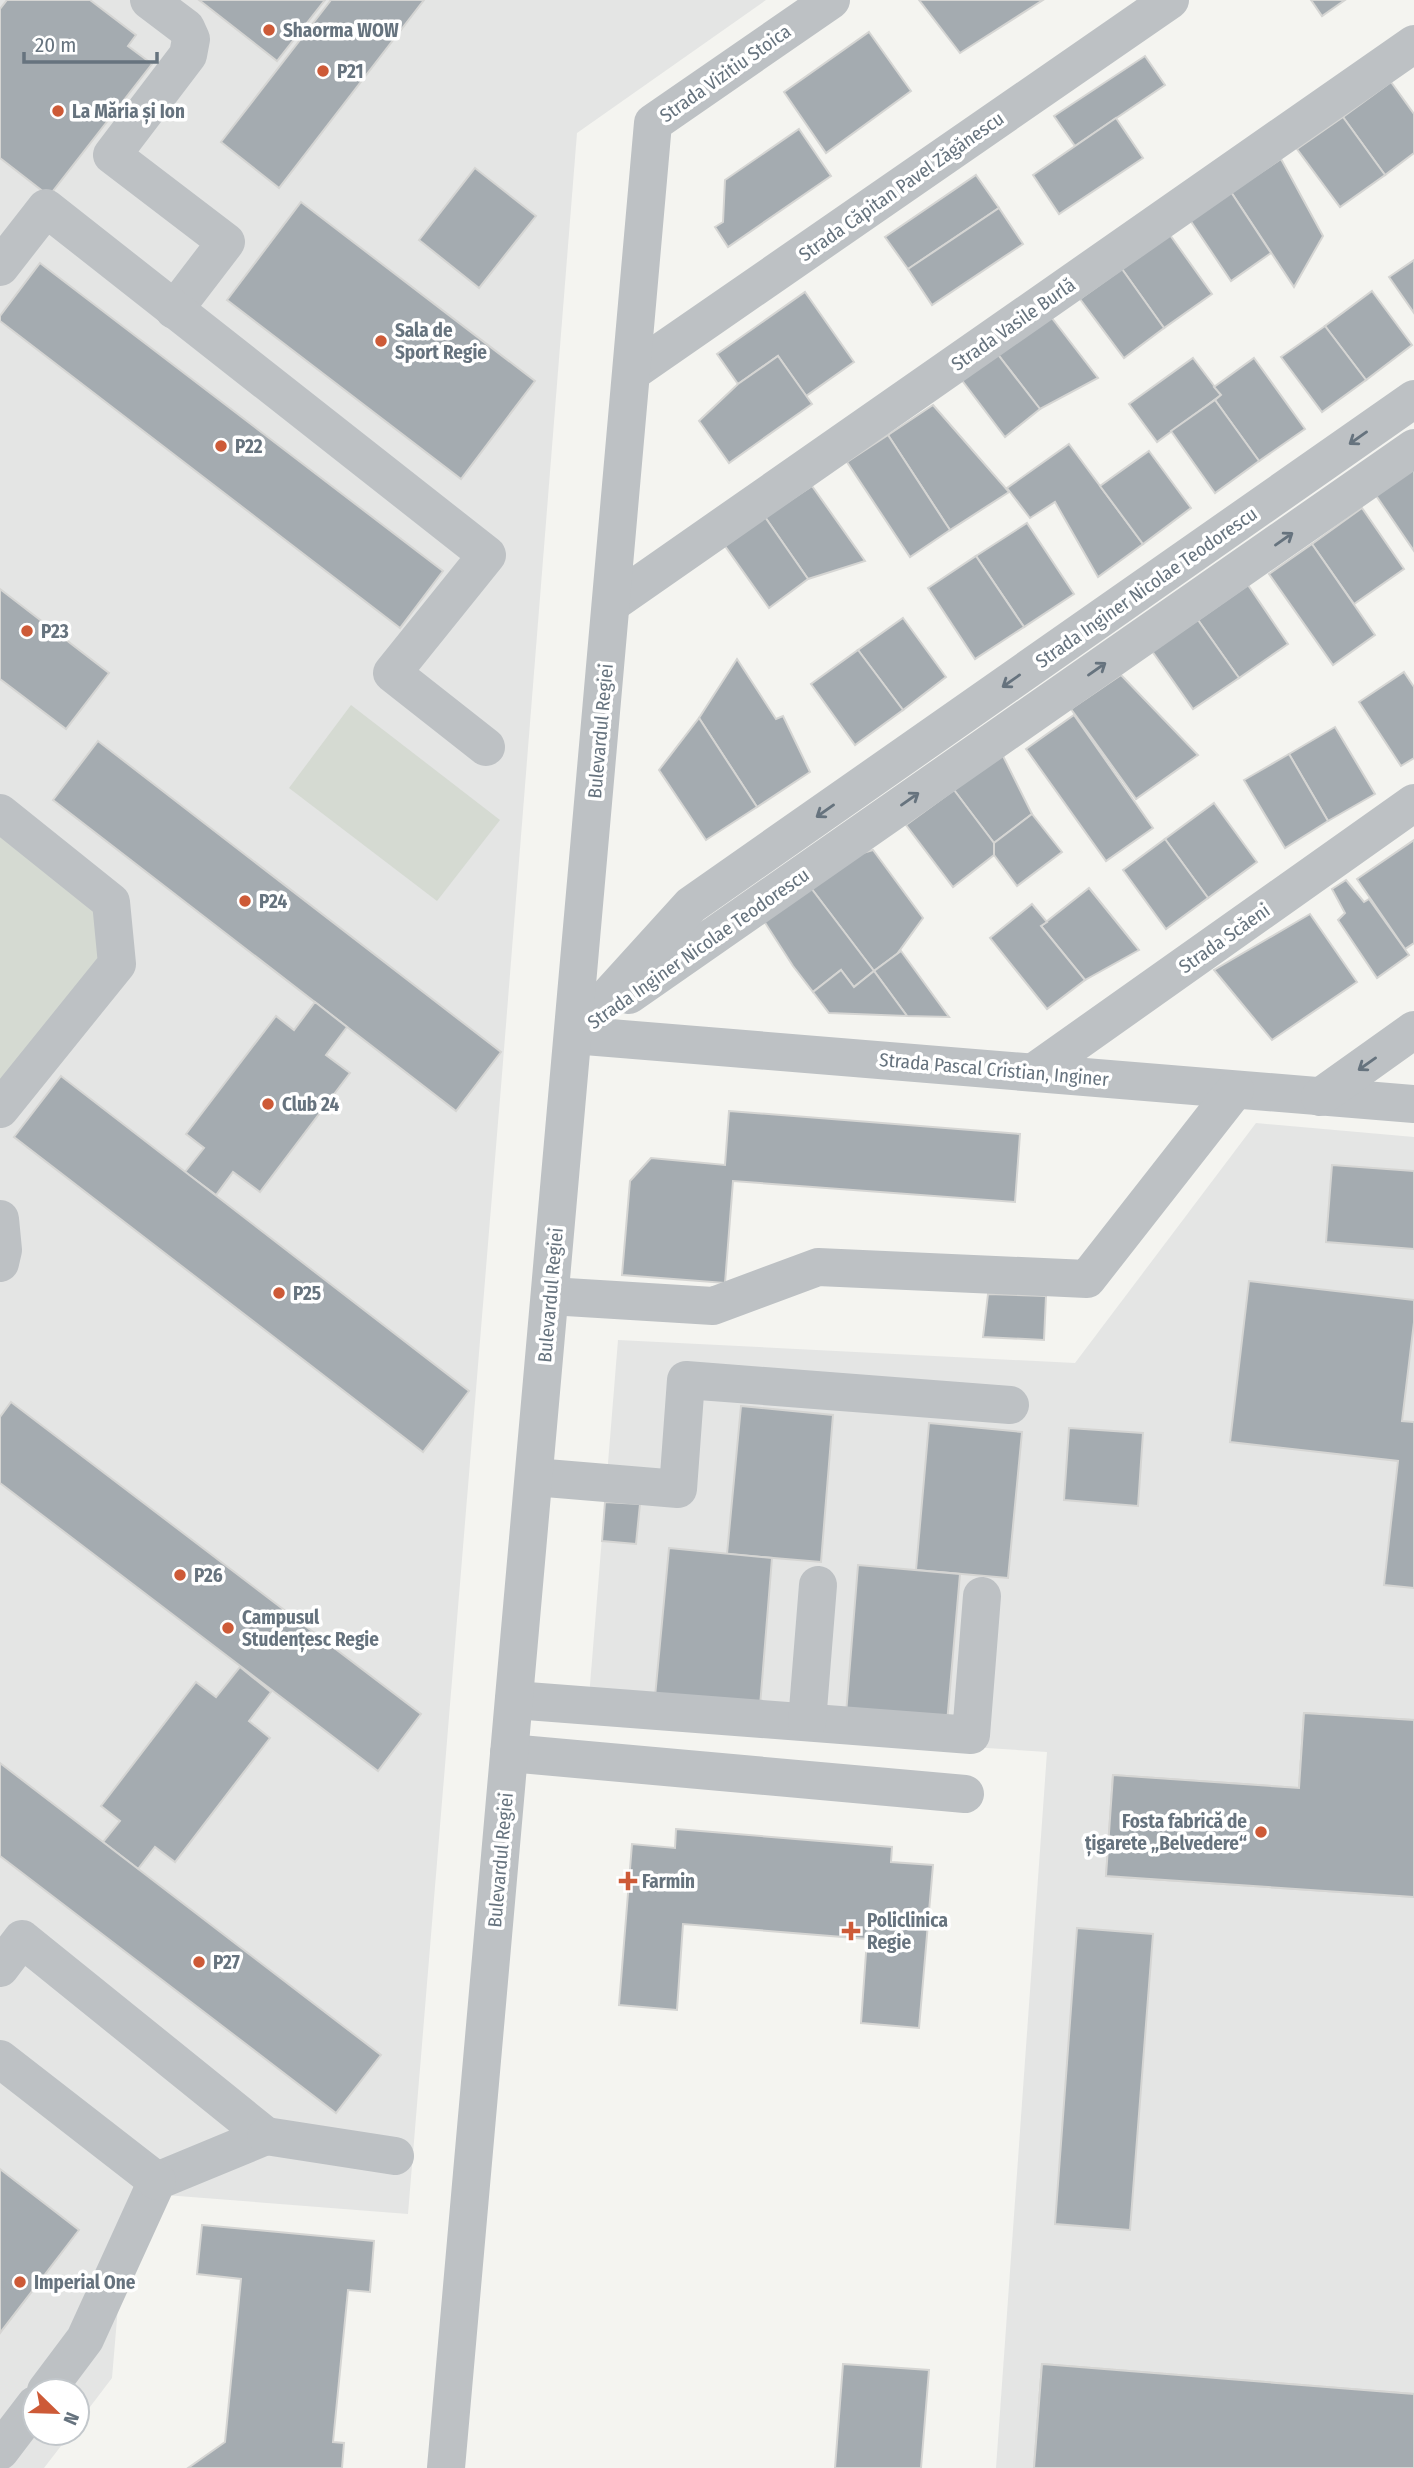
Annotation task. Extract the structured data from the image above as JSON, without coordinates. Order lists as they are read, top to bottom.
{
  "streets": {
    "street": [
      "Strada Vizitiu Stoica",
      "Strada Căpitan Pavel Zăgănescu",
      "Strada Vasile Burlă",
      "Strada Inginer Nicolae Teodorescu",
      "Bulevardul Regiei",
      "Strada Scăeni",
      "Strada Pascal Cristian, Inginer"
    ]
  },
  "crossings": [
    ["Strada Vizitiu Stoica", "Bulevardul Regiei"],
    ["Strada Căpitan Pavel Zăgănescu", "Bulevardul Regiei"],
    ["Strada Vasile Burlă", "Bulevardul Regiei"],
    ["Strada Inginer Nicolae Teodorescu", "Bulevardul Regiei"],
    ["Strada Inginer Nicolae Teodorescu", "Strada Pascal Cristian, Inginer"],
    ["Bulevardul Regiei", "Strada Pascal Cristian, Inginer"],
    ["Strada Scăeni", "Strada Pascal Cristian, Inginer"]
  ],
  "places": {
    "other": [
      "Shaorma WOW",
      "P21",
      "La Măria și Ion",
      "Sala de Sport Regie",
      "P22",
      "P23",
      "P24",
      "Club 24",
      "P25",
      "P26",
      "Campusul Studențesc Regie",
      "Fosta fabrică de țigarete „Belvedere“",
      "P27",
      "Imperial One"
    ],
    "health": ["Farmin", "Policlinica Regie"]
  },
  "scale_bar": "20 m",
  "north": "bottom right"
}
